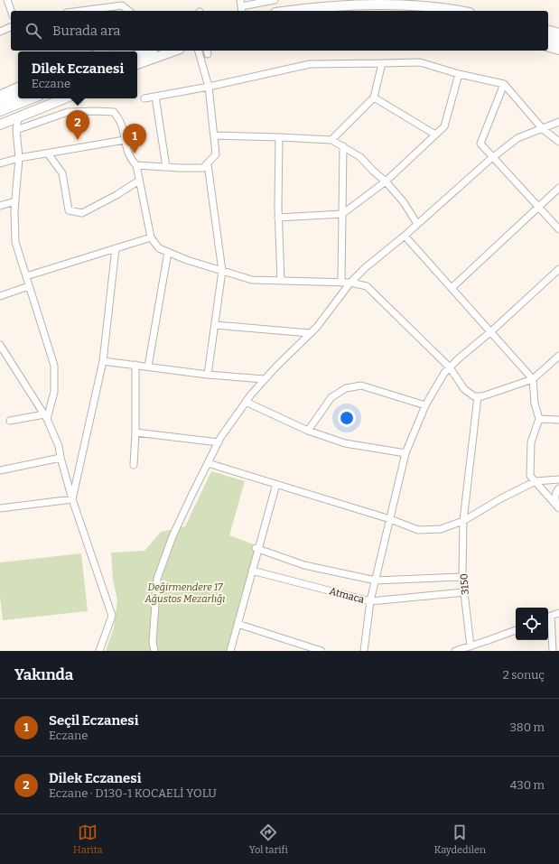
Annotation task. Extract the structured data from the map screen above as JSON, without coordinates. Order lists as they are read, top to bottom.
{
  "streets": {
    "street": ["3150", "Atmaca"]
  },
  "crossings": [
    ["3150", "Atmaca"]
  ],
  "parks": ["Değirmendere 17 Ağustos Mezarlığı"],
  "page": {
    "search": "Burada ara",
    "popup": ["Dilek Eczanesi", "Eczane"],
    "pins": ["2", "1"],
    "heading": ["Yakında", "2 sonuç"],
    "list": [
      {
        "mark": "1",
        "name": "Seçil Eczanesi",
        "note": "Eczane",
        "value": "380 m"
      },
      {
        "mark": "2",
        "name": "Dilek Eczanesi",
        "note": "Eczane · D130-1 KOCAELİ YOLU",
        "value": "430 m"
      }
    ],
    "nav": ["Harita", "Yol tarifi", "Kaydedilen"]
  }
}
